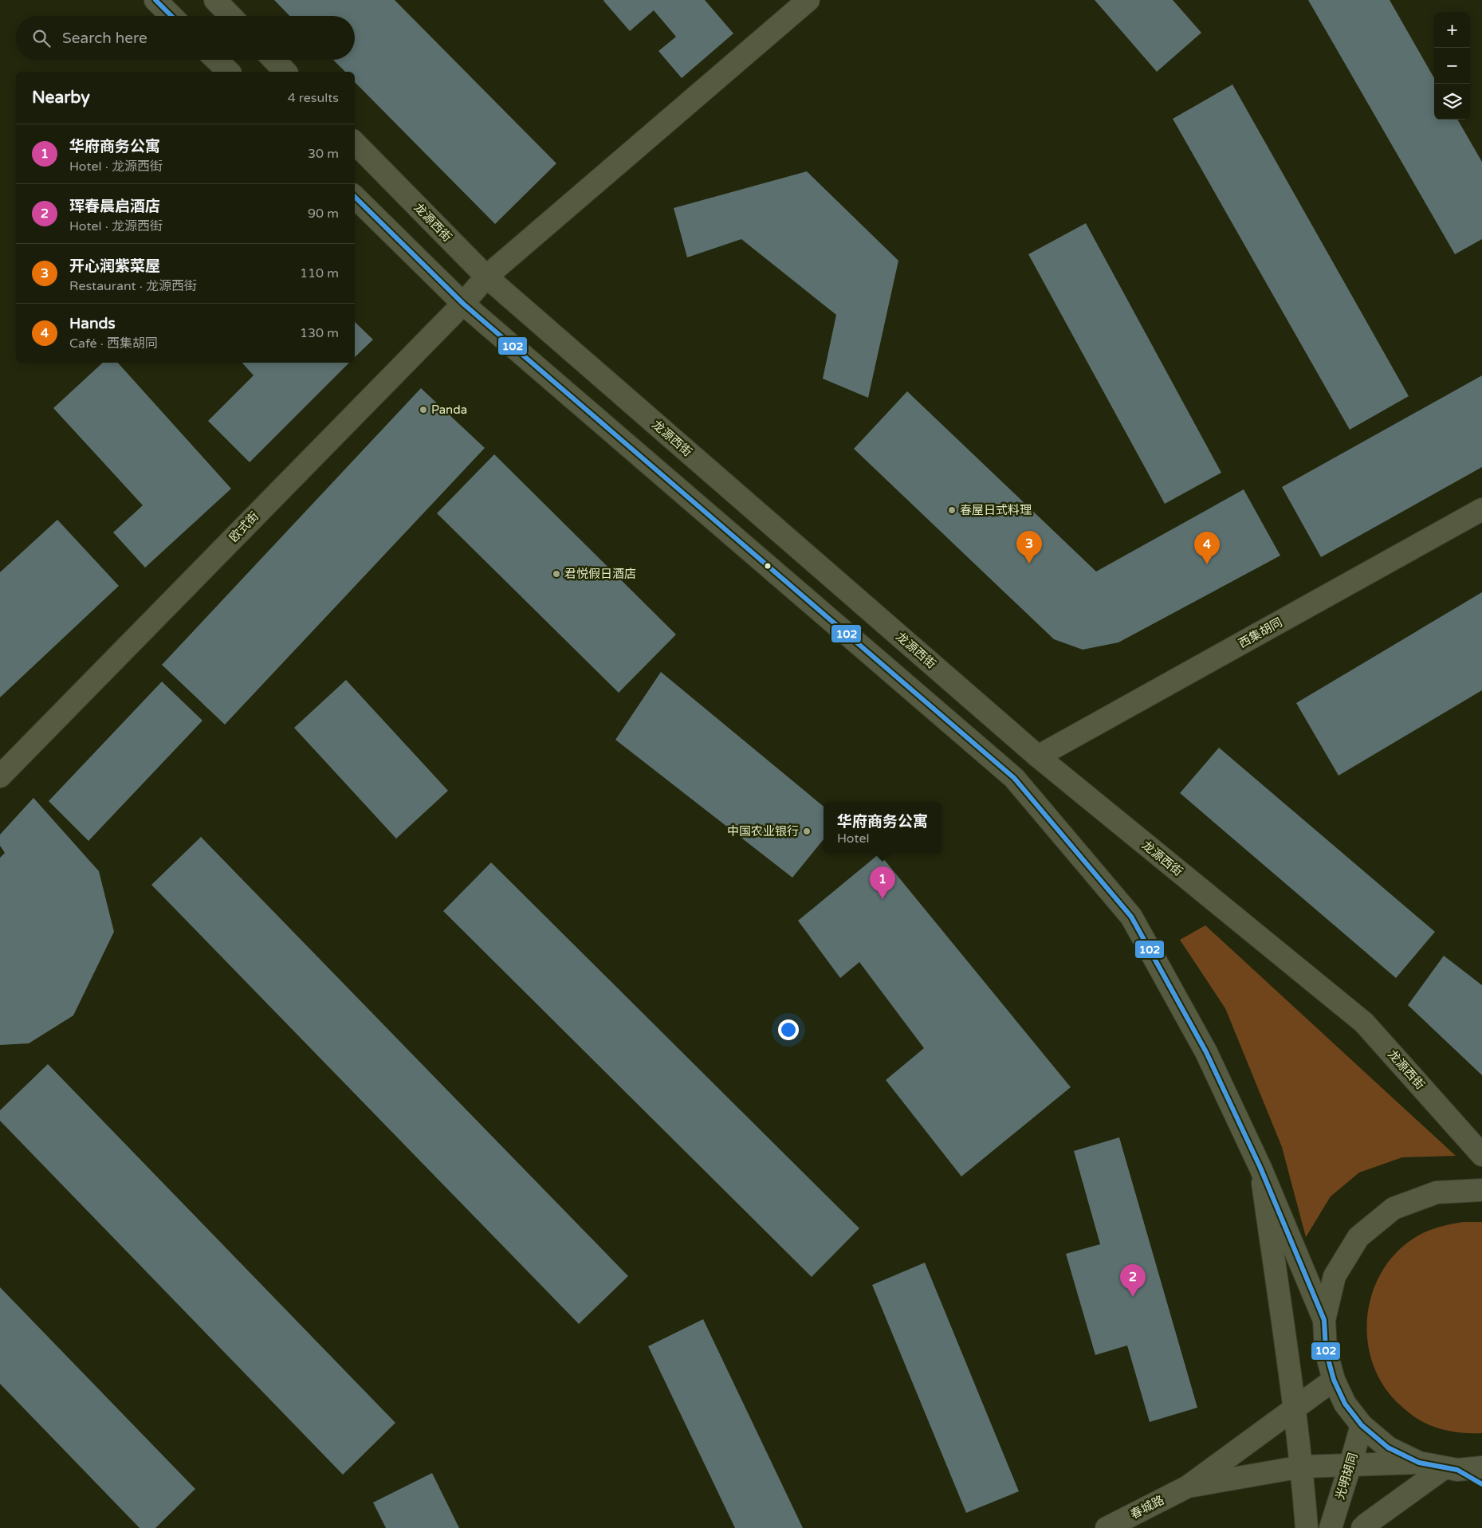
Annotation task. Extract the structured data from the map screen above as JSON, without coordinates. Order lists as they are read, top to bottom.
{
  "streets": {
    "main road": [
      "龙源西街",
      "欧式街",
      "西集胡同",
      "光明胡同",
      "春城路"
    ]
  },
  "crossings": [
    ["龙源西街", "欧式街"],
    ["龙源西街", "西集胡同"]
  ],
  "places": [
    "Panda",
    "春屋日式料理",
    "君悦假日酒店",
    "中国农业银行"
  ],
  "lines": ["transit line 102"],
  "page": {
    "map_buttons": ["+", "−"],
    "search": "Search here",
    "heading": ["Nearby", "4 results"],
    "list": [
      {
        "mark": "1",
        "name": "华府商务公寓",
        "note": "Hotel · 龙源西街",
        "value": "30 m"
      },
      {
        "mark": "2",
        "name": "珲春晨启酒店",
        "note": "Hotel · 龙源西街",
        "value": "90 m"
      },
      {
        "mark": "3",
        "name": "开心润紫菜屋",
        "note": "Restaurant · 龙源西街",
        "value": "110 m"
      },
      {
        "mark": "4",
        "name": "Hands",
        "note": "Café · 西集胡同",
        "value": "130 m"
      }
    ],
    "pins": [
      "3",
      "4",
      "1",
      "2"
    ],
    "popup": ["华府商务公寓", "Hotel"]
  }
}
